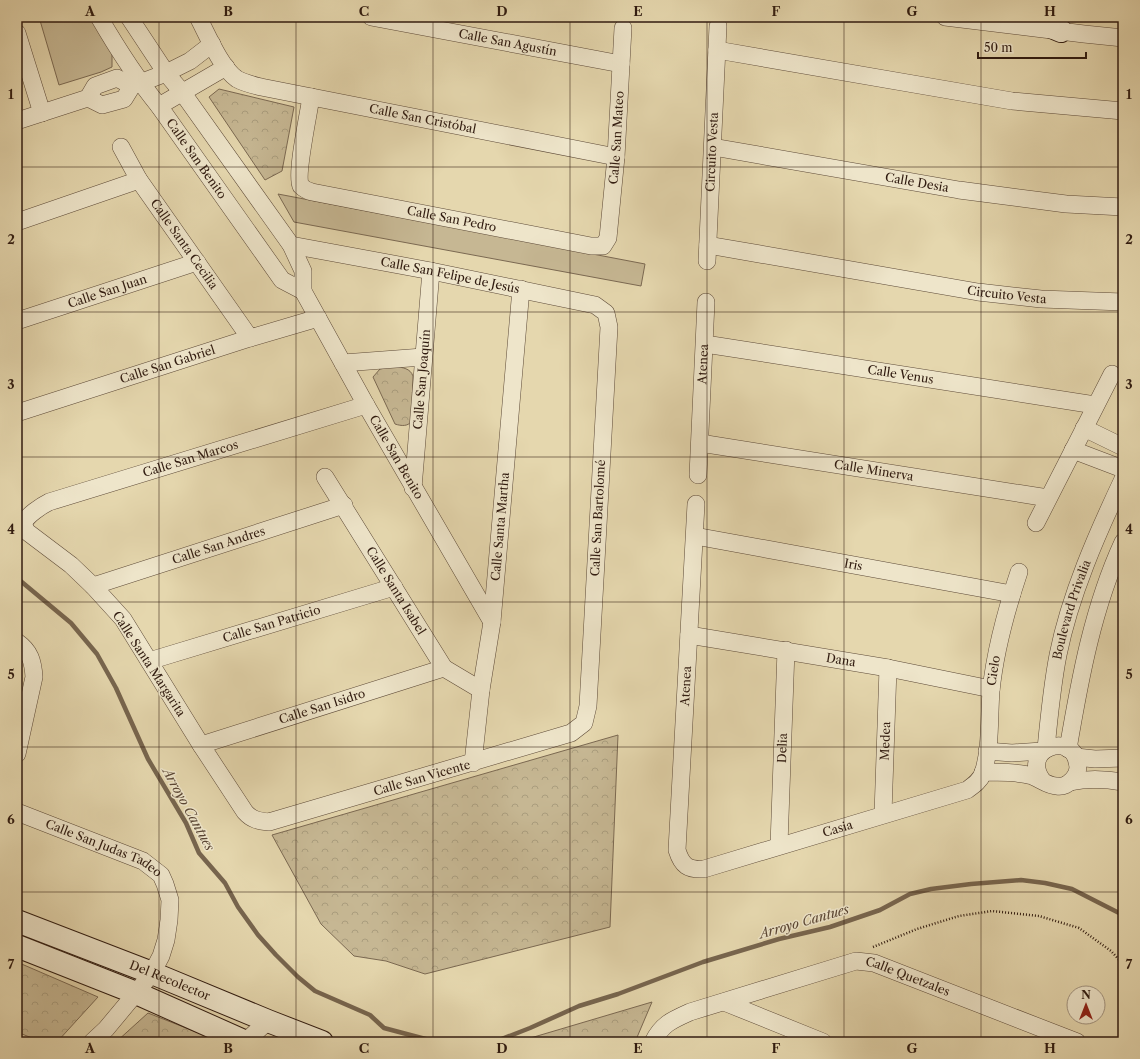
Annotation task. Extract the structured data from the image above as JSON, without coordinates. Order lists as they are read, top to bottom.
{
  "streets": {
    "street": [
      "Calle San Agustín",
      "Calle San Cristóbal",
      "Calle San Mateo",
      "Circuito Vesta",
      "Calle San Benito",
      "Calle Desia",
      "Calle San Pedro",
      "Calle Santa Cecilia",
      "Calle San Felipe de Jesús",
      "Calle San Juan",
      "Atenea",
      "Calle San Gabriel",
      "Calle Venus",
      "Calle San Joaquín",
      "Calle San Marcos",
      "Calle Minerva",
      "Calle San Bartolomé",
      "Calle Santa Martha",
      "Calle San Andres",
      "Iris",
      "Calle Santa Isabel",
      "Boulevard Privalia",
      "Calle San Patricio",
      "Dana",
      "Calle Santa Margarita",
      "Cielo",
      "Calle San Isidro",
      "Medea",
      "Delia",
      "Calle San Vicente",
      "Casia",
      "Calle San Judas Tadeo",
      "Calle Quetzales",
      "Del Recolector"
    ]
  },
  "crossings": [
    ["Calle San Agustín", "Calle San Mateo"],
    ["Calle San Cristóbal", "Calle San Mateo"],
    ["Calle San Cristóbal", "Calle San Pedro"],
    ["Calle San Mateo", "Calle San Pedro"],
    ["Circuito Vesta", "Calle Desia"],
    ["Calle San Benito", "Calle San Felipe de Jesús"],
    ["Calle San Benito", "Calle San Gabriel"],
    ["Calle San Benito", "Calle San Joaquín"],
    ["Calle San Benito", "Calle San Marcos"],
    ["Calle San Benito", "Calle Santa Martha"],
    ["Calle Santa Cecilia", "Calle San Juan"],
    ["Calle Santa Cecilia", "Calle San Gabriel"],
    ["Calle San Felipe de Jesús", "Calle San Joaquín"],
    ["Calle San Felipe de Jesús", "Calle San Bartolomé"],
    ["Calle San Felipe de Jesús", "Calle Santa Martha"],
    ["Atenea", "Calle Venus"],
    ["Atenea", "Calle Minerva"],
    ["Atenea", "Iris"],
    ["Atenea", "Dana"],
    ["Atenea", "Casia"],
    ["Calle San Marcos", "Calle Santa Margarita"],
    ["Calle San Bartolomé", "Calle San Vicente"],
    ["Calle Santa Martha", "Calle Santa Isabel"],
    ["Calle Santa Martha", "Calle San Vicente"],
    ["Calle San Andres", "Calle Santa Isabel"],
    ["Calle San Andres", "Calle Santa Margarita"],
    ["Iris", "Cielo"],
    ["Calle Santa Isabel", "Calle San Patricio"],
    ["Calle Santa Isabel", "Calle San Isidro"],
    ["Calle San Patricio", "Calle Santa Margarita"],
    ["Dana", "Cielo"],
    ["Dana", "Medea"],
    ["Dana", "Delia"],
    ["Calle Santa Margarita", "Calle San Isidro"],
    ["Calle Santa Margarita", "Calle San Vicente"],
    ["Cielo", "Casia"],
    ["Medea", "Casia"],
    ["Delia", "Casia"],
    ["Calle San Judas Tadeo", "Del Recolector"]
  ],
  "water": ["Arroyo Cantues"],
  "scale_bar": "50 m",
  "north": "top",
  "grid": {
    "columns": [
      "A",
      "B",
      "C",
      "D",
      "E",
      "F",
      "G",
      "H"
    ],
    "rows": [
      "1",
      "2",
      "3",
      "4",
      "5",
      "6",
      "7"
    ]
  }
}
